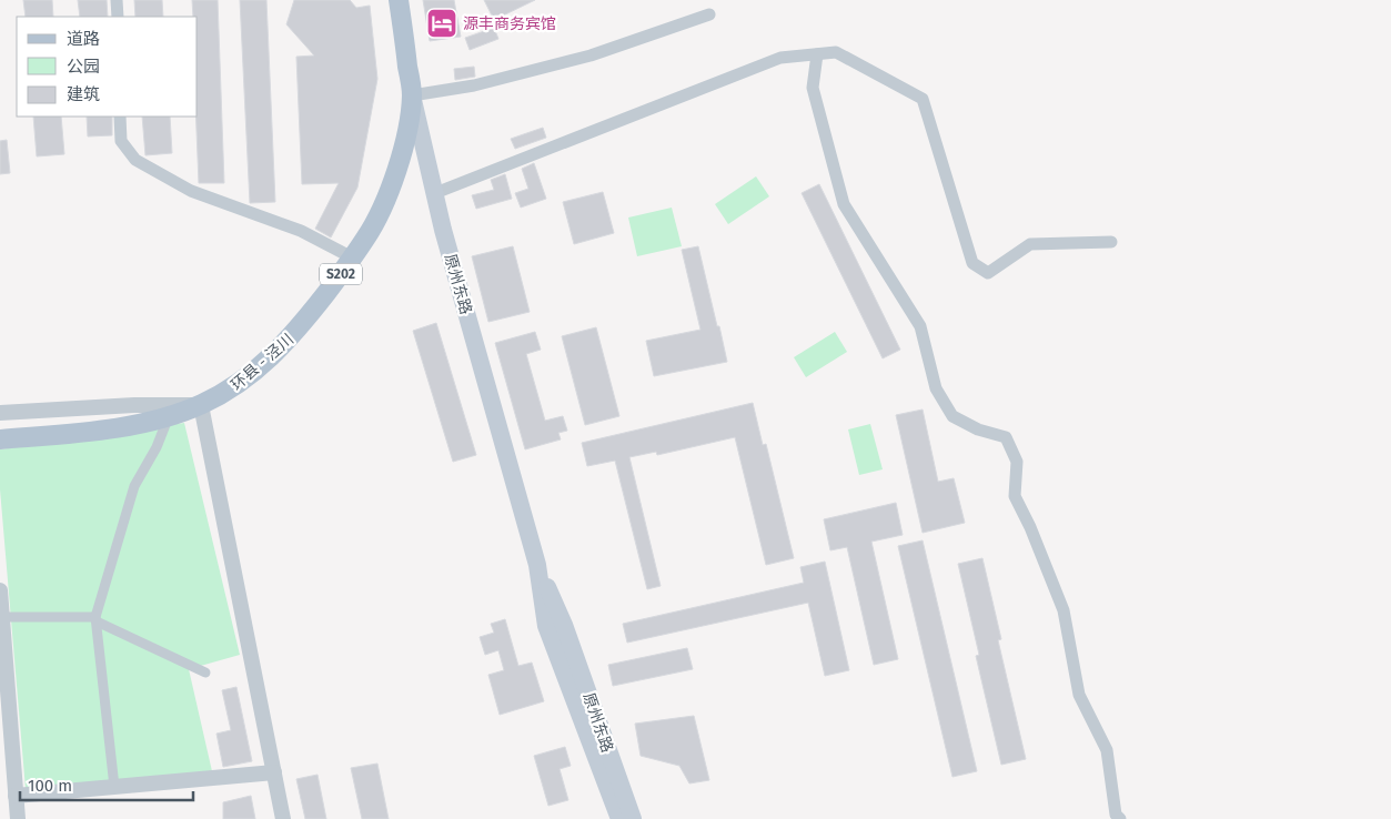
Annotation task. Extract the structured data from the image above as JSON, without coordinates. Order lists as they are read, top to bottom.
{
  "streets": {
    "main road": ["S202", "原州东路", "环县 - 泾川"]
  },
  "crossings": [
    ["原州东路", "环县 - 泾川"]
  ],
  "places": {
    "hotel": ["源丰商务宾馆"]
  },
  "legend": ["道路", "公园", "建筑"],
  "scale_bar": "100 m"
}
